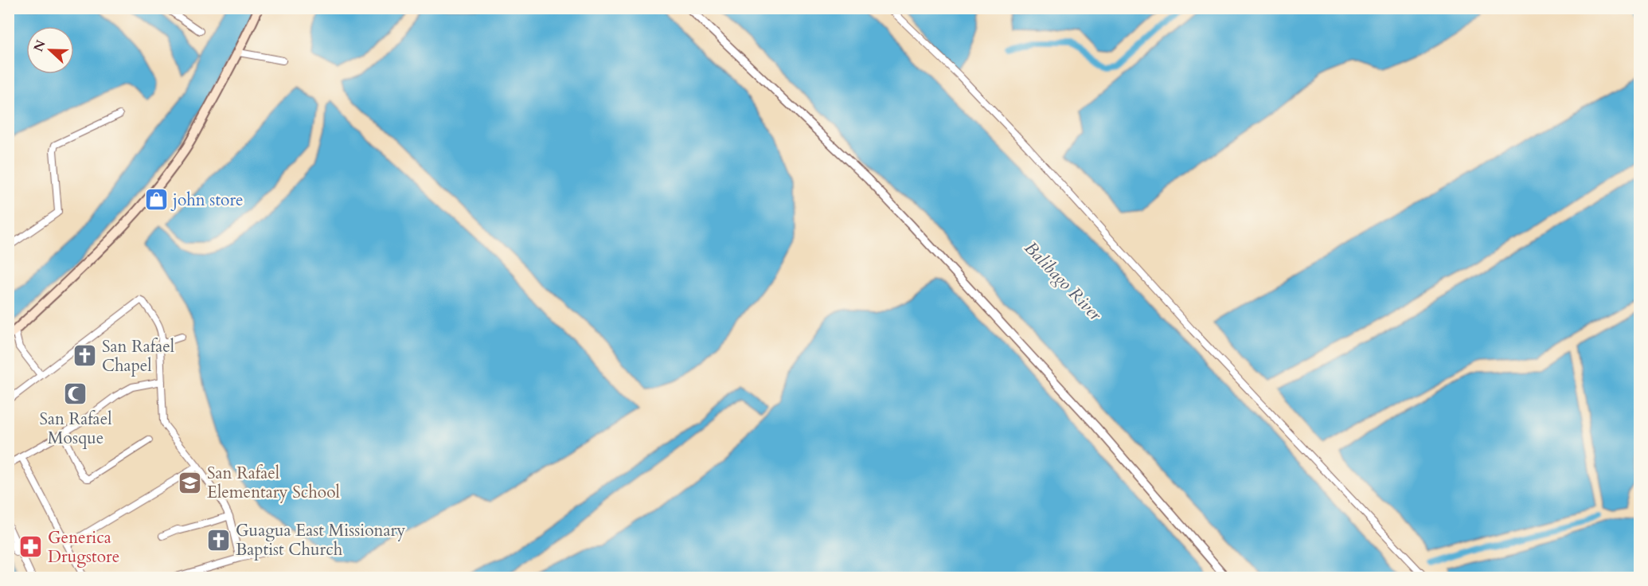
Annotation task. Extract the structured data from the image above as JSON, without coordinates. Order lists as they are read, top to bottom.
{
  "water": ["Balibago River"],
  "places": {
    "shop": ["john store"],
    "church": ["San Rafael Chapel", "Guagua East Missionary Baptist Church"],
    "mosque": ["San Rafael Mosque"],
    "school or university": ["San Rafael Elementary School"],
    "pharmacy": ["Generica Drugstore"]
  },
  "north": "left"
}
